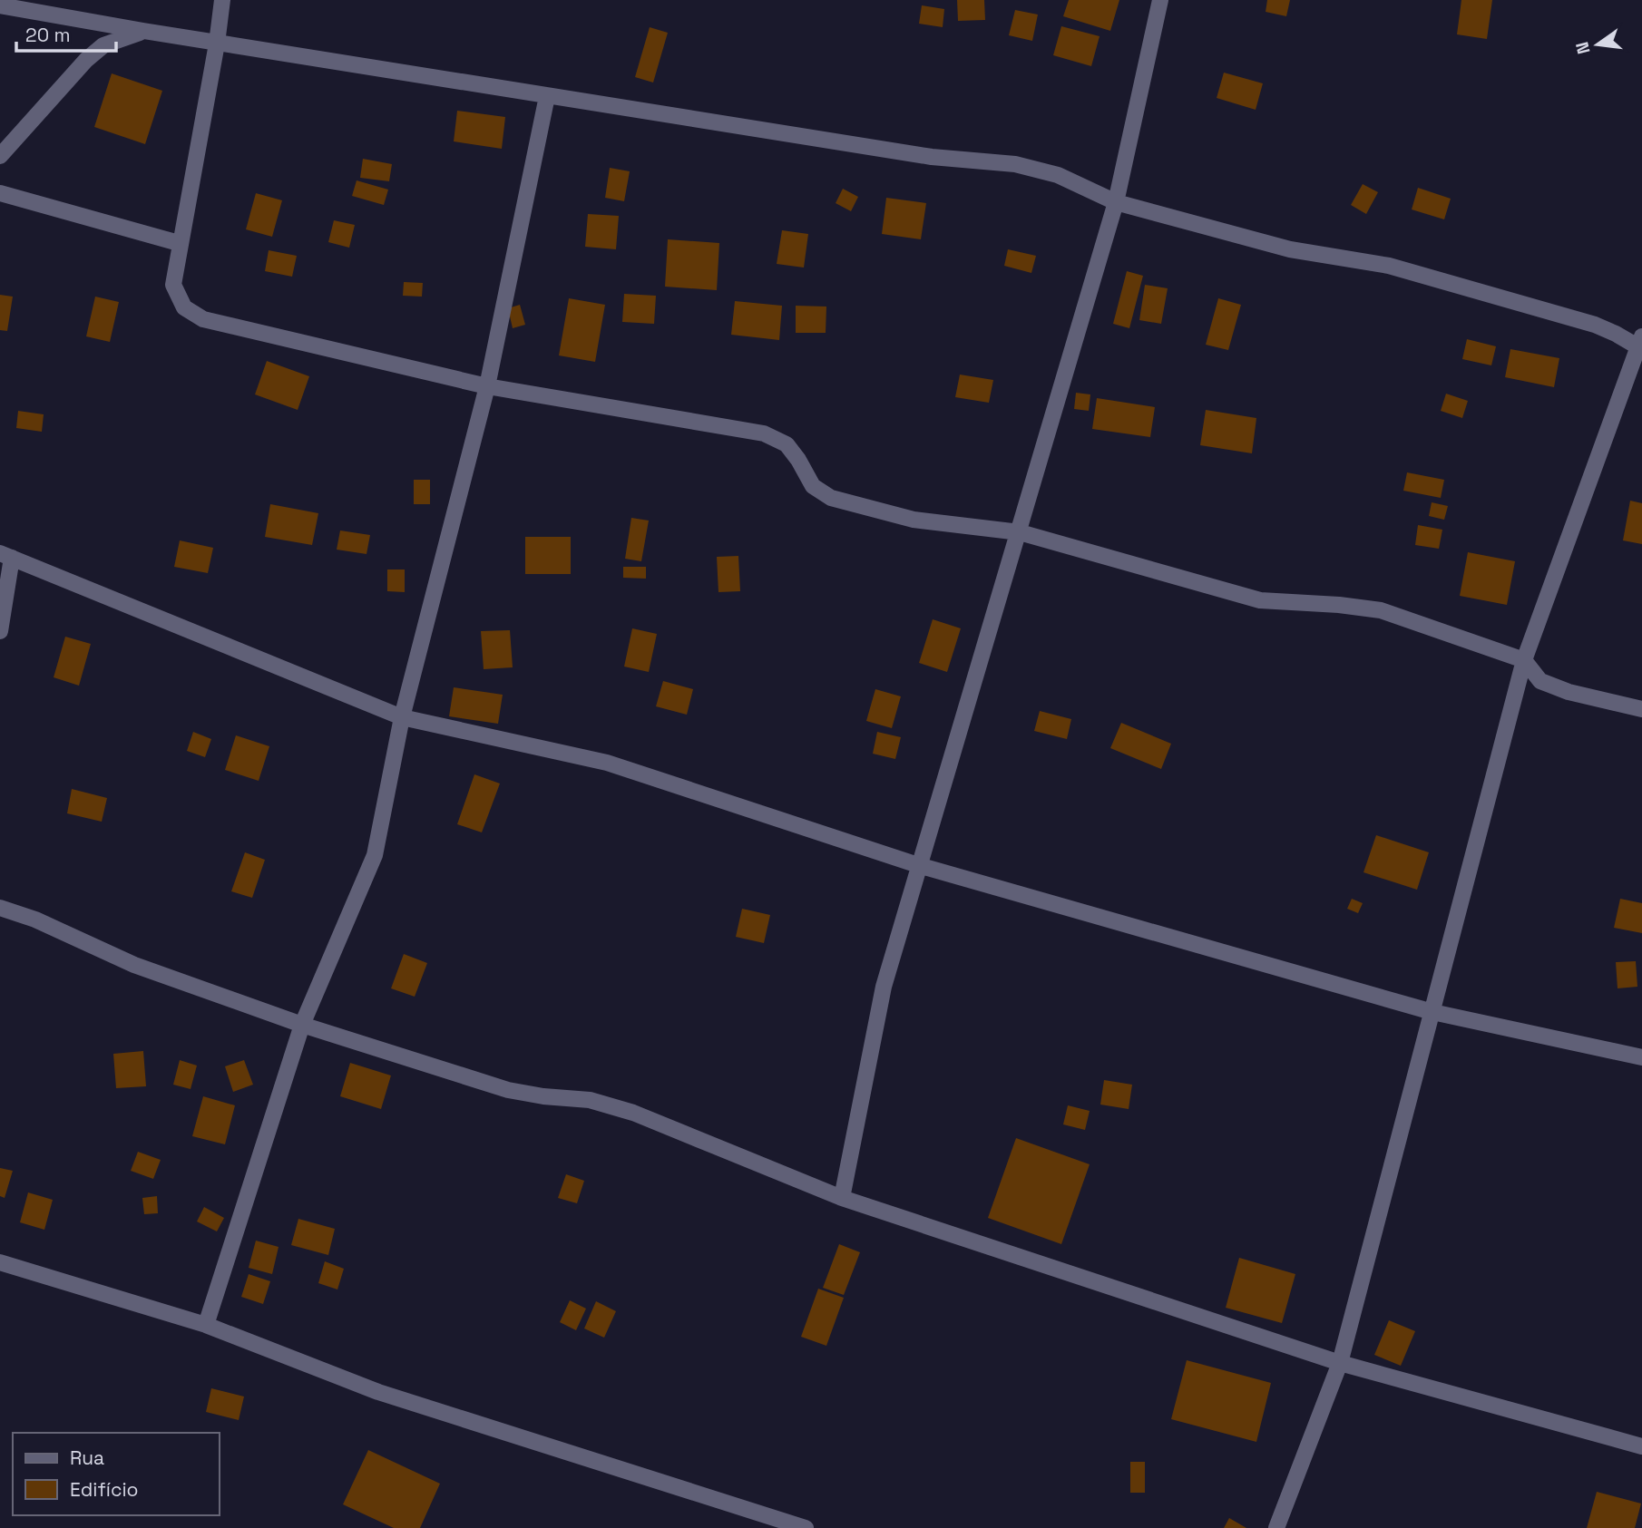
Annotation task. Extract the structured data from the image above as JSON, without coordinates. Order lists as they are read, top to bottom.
{
  "legend": ["Rua", "Edifício"],
  "scale_bar": "20 m",
  "north": "left"
}
